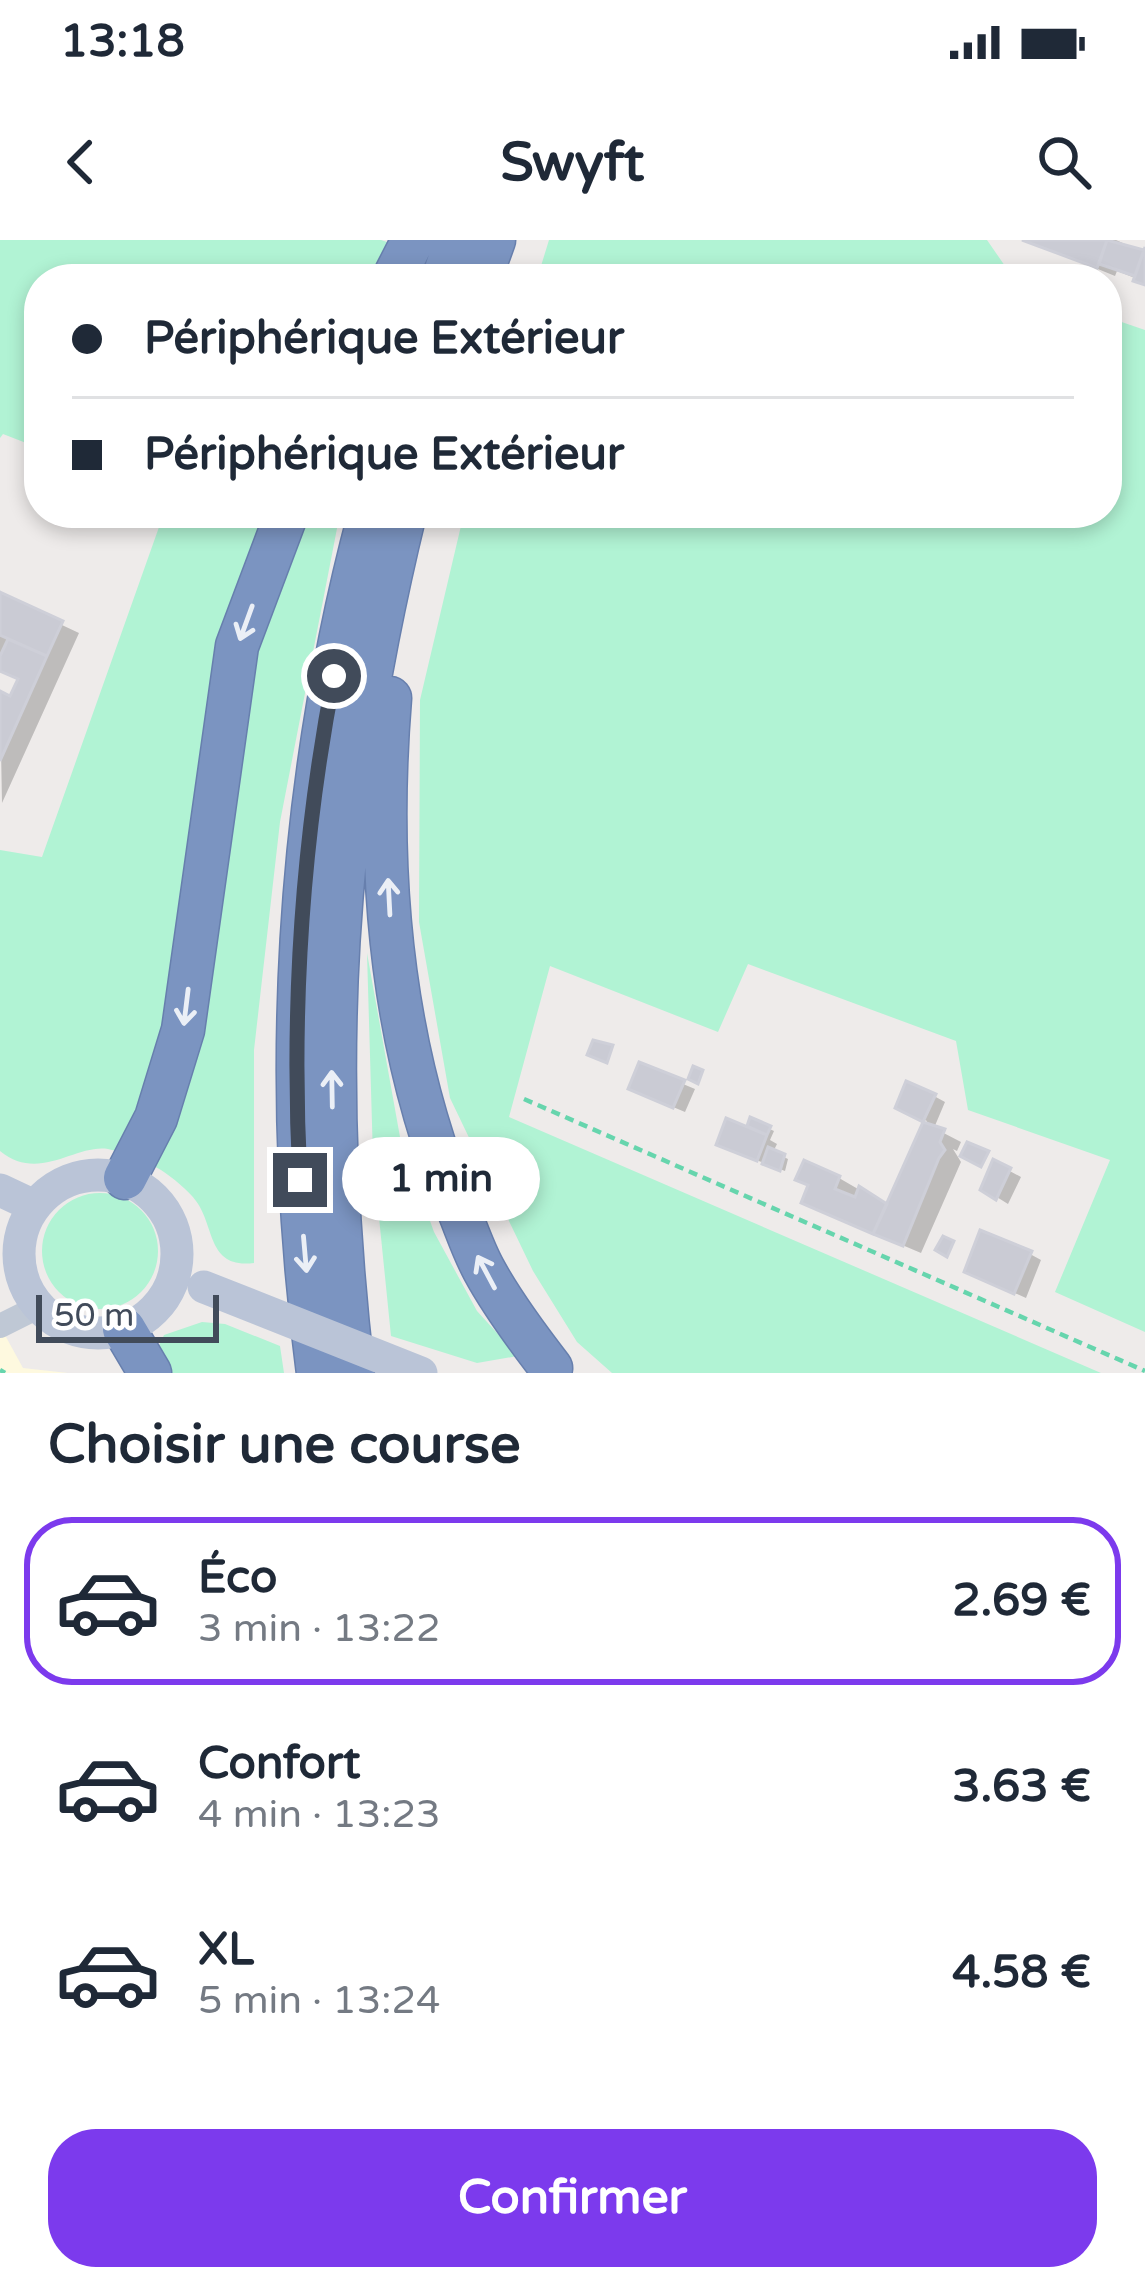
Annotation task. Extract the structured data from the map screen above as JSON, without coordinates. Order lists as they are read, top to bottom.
{
  "scale_bar": "50 m",
  "page": {
    "status": "13:18",
    "header": "Swyft",
    "banner": ["Périphérique Extérieur", "Périphérique Extérieur"],
    "bubble": "1 min",
    "scale": "50 m",
    "heading": "Choisir une course",
    "list": [
      {
        "name": "Éco",
        "note": "3 min · 13:22",
        "value": "2.69 €"
      },
      {
        "name": "Confort",
        "note": "4 min · 13:23",
        "value": "3.63 €"
      },
      {
        "name": "XL",
        "note": "5 min · 13:24",
        "value": "4.58 €"
      }
    ],
    "buttons": "Confirmer"
  }
}
